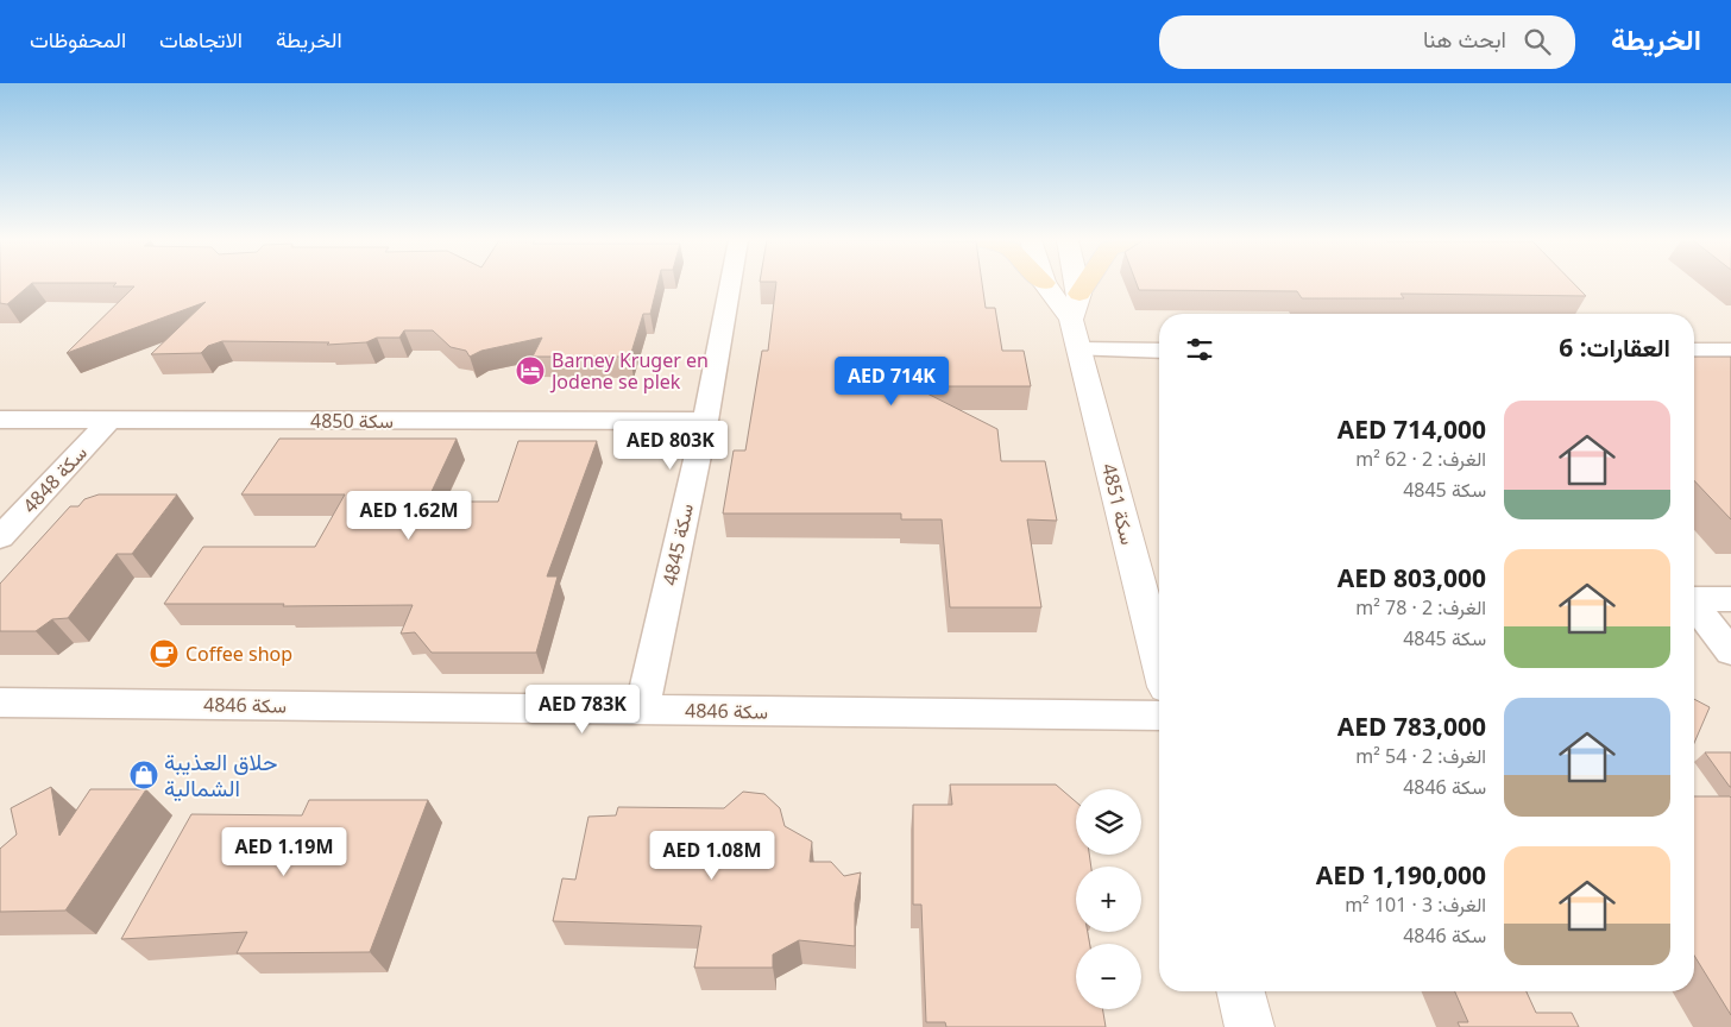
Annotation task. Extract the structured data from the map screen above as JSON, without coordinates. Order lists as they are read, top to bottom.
{
  "streets": {
    "street": [
      "سكة 4850",
      "سكة 4848",
      "سكة 4851",
      "سكة 4845",
      "سكة 4846"
    ]
  },
  "crossings": [
    ["سكة 4850", "سكة 4848"],
    ["سكة 4850", "سكة 4845"],
    ["سكة 4845", "سكة 4846"]
  ],
  "places": {
    "hotel": ["Barney Kruger en Jodene se plek"],
    "cafe": ["Coffee shop"],
    "shop": ["حلاق العذيبة الشمالية"]
  },
  "page": {
    "header": "الخريطة",
    "search": "ابحث هنا",
    "nav": ["الخريطة", "الاتجاهات", "المحفوظات"],
    "heading": "العقارات: 6",
    "price": [
      "AED 714K",
      "AED 803K",
      "AED 1.62M",
      "AED 783K",
      "AED 1.19M",
      "AED 1.08M"
    ],
    "list": [
      {
        "name": "AED 714,000",
        "note": "الغرف: 2 · 62 m² · سكة 4845"
      },
      {
        "name": "AED 803,000",
        "note": "الغرف: 2 · 78 m² · سكة 4845"
      },
      {
        "name": "AED 783,000",
        "note": "الغرف: 2 · 54 m² · سكة 4846"
      },
      {
        "name": "AED 1,190,000",
        "note": "الغرف: 3 · 101 m² · سكة 4846"
      }
    ],
    "map_buttons": ["+", "−"]
  }
}
